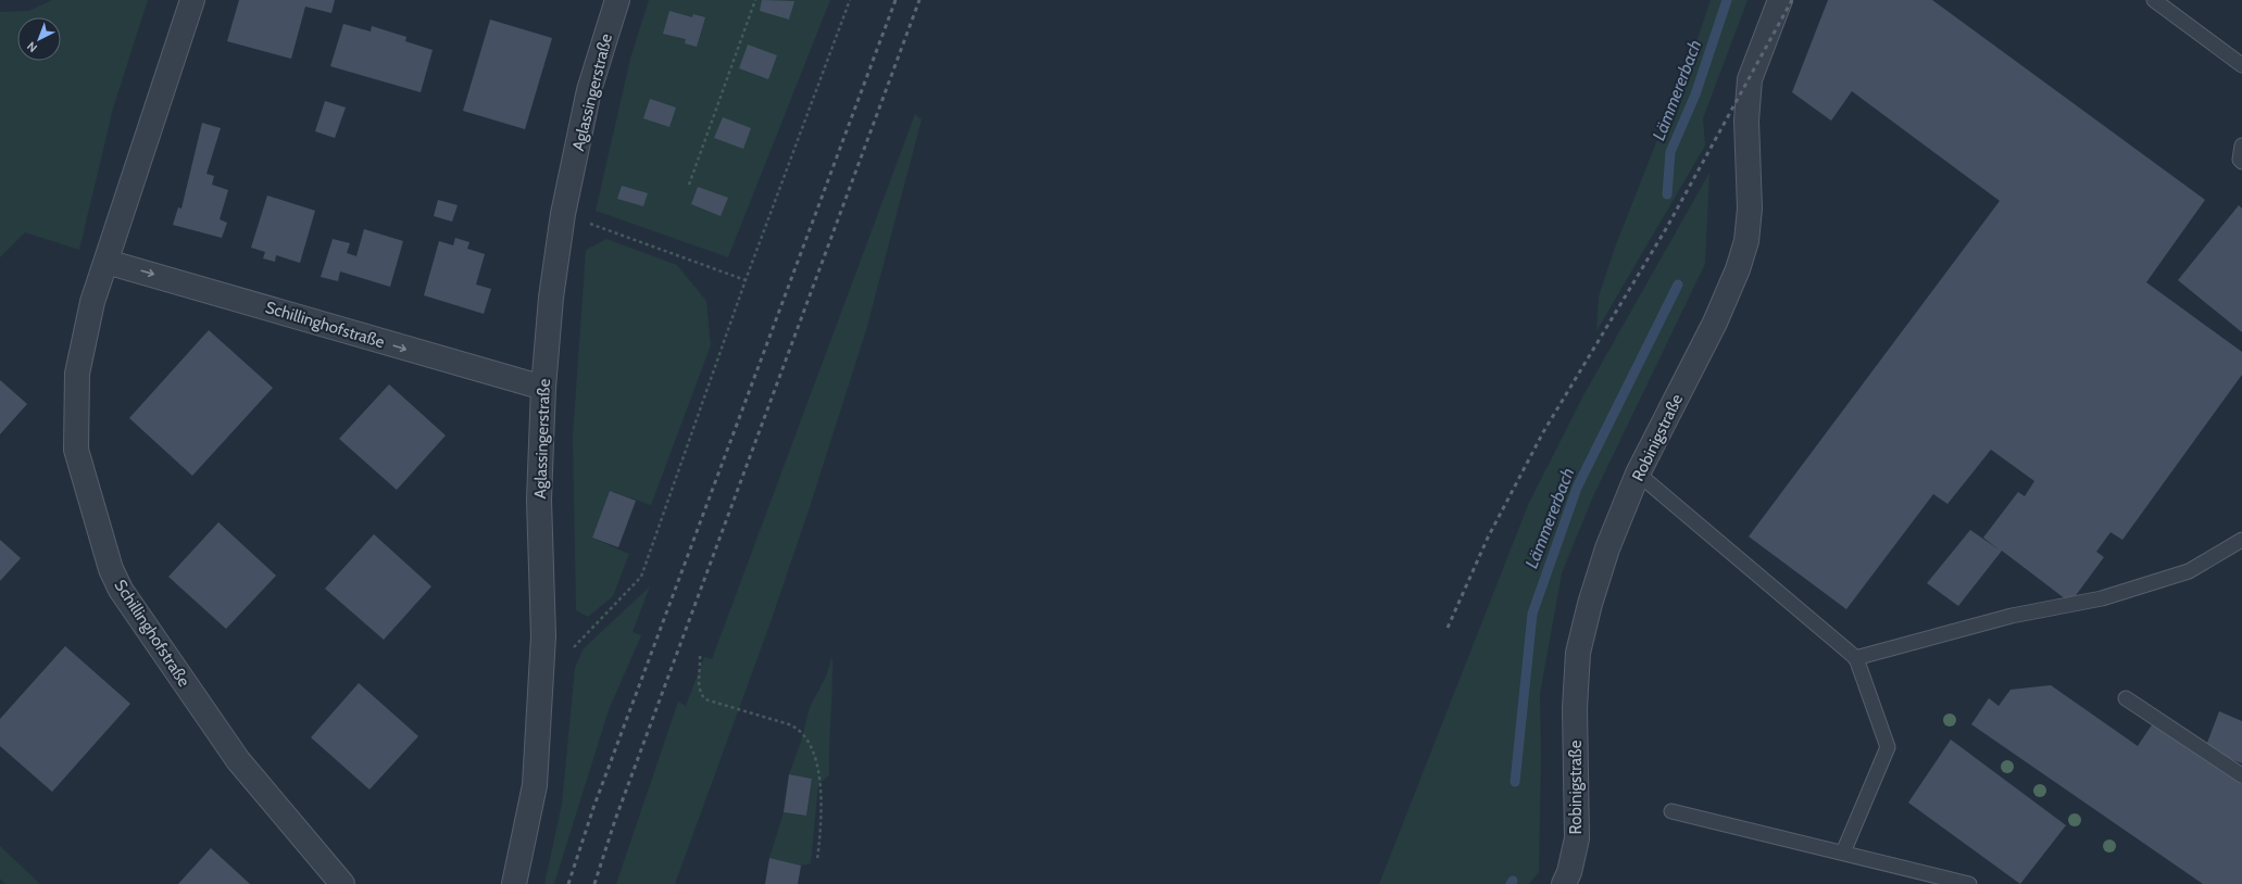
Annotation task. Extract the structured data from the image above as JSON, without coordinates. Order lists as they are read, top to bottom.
{
  "streets": {
    "street": ["Aglassingerstraße", "Schillinghofstraße", "Robinigstraße"]
  },
  "crossings": [
    ["Aglassingerstraße", "Schillinghofstraße"]
  ],
  "water": ["Lämmererbach"],
  "north": "bottom left"
}
